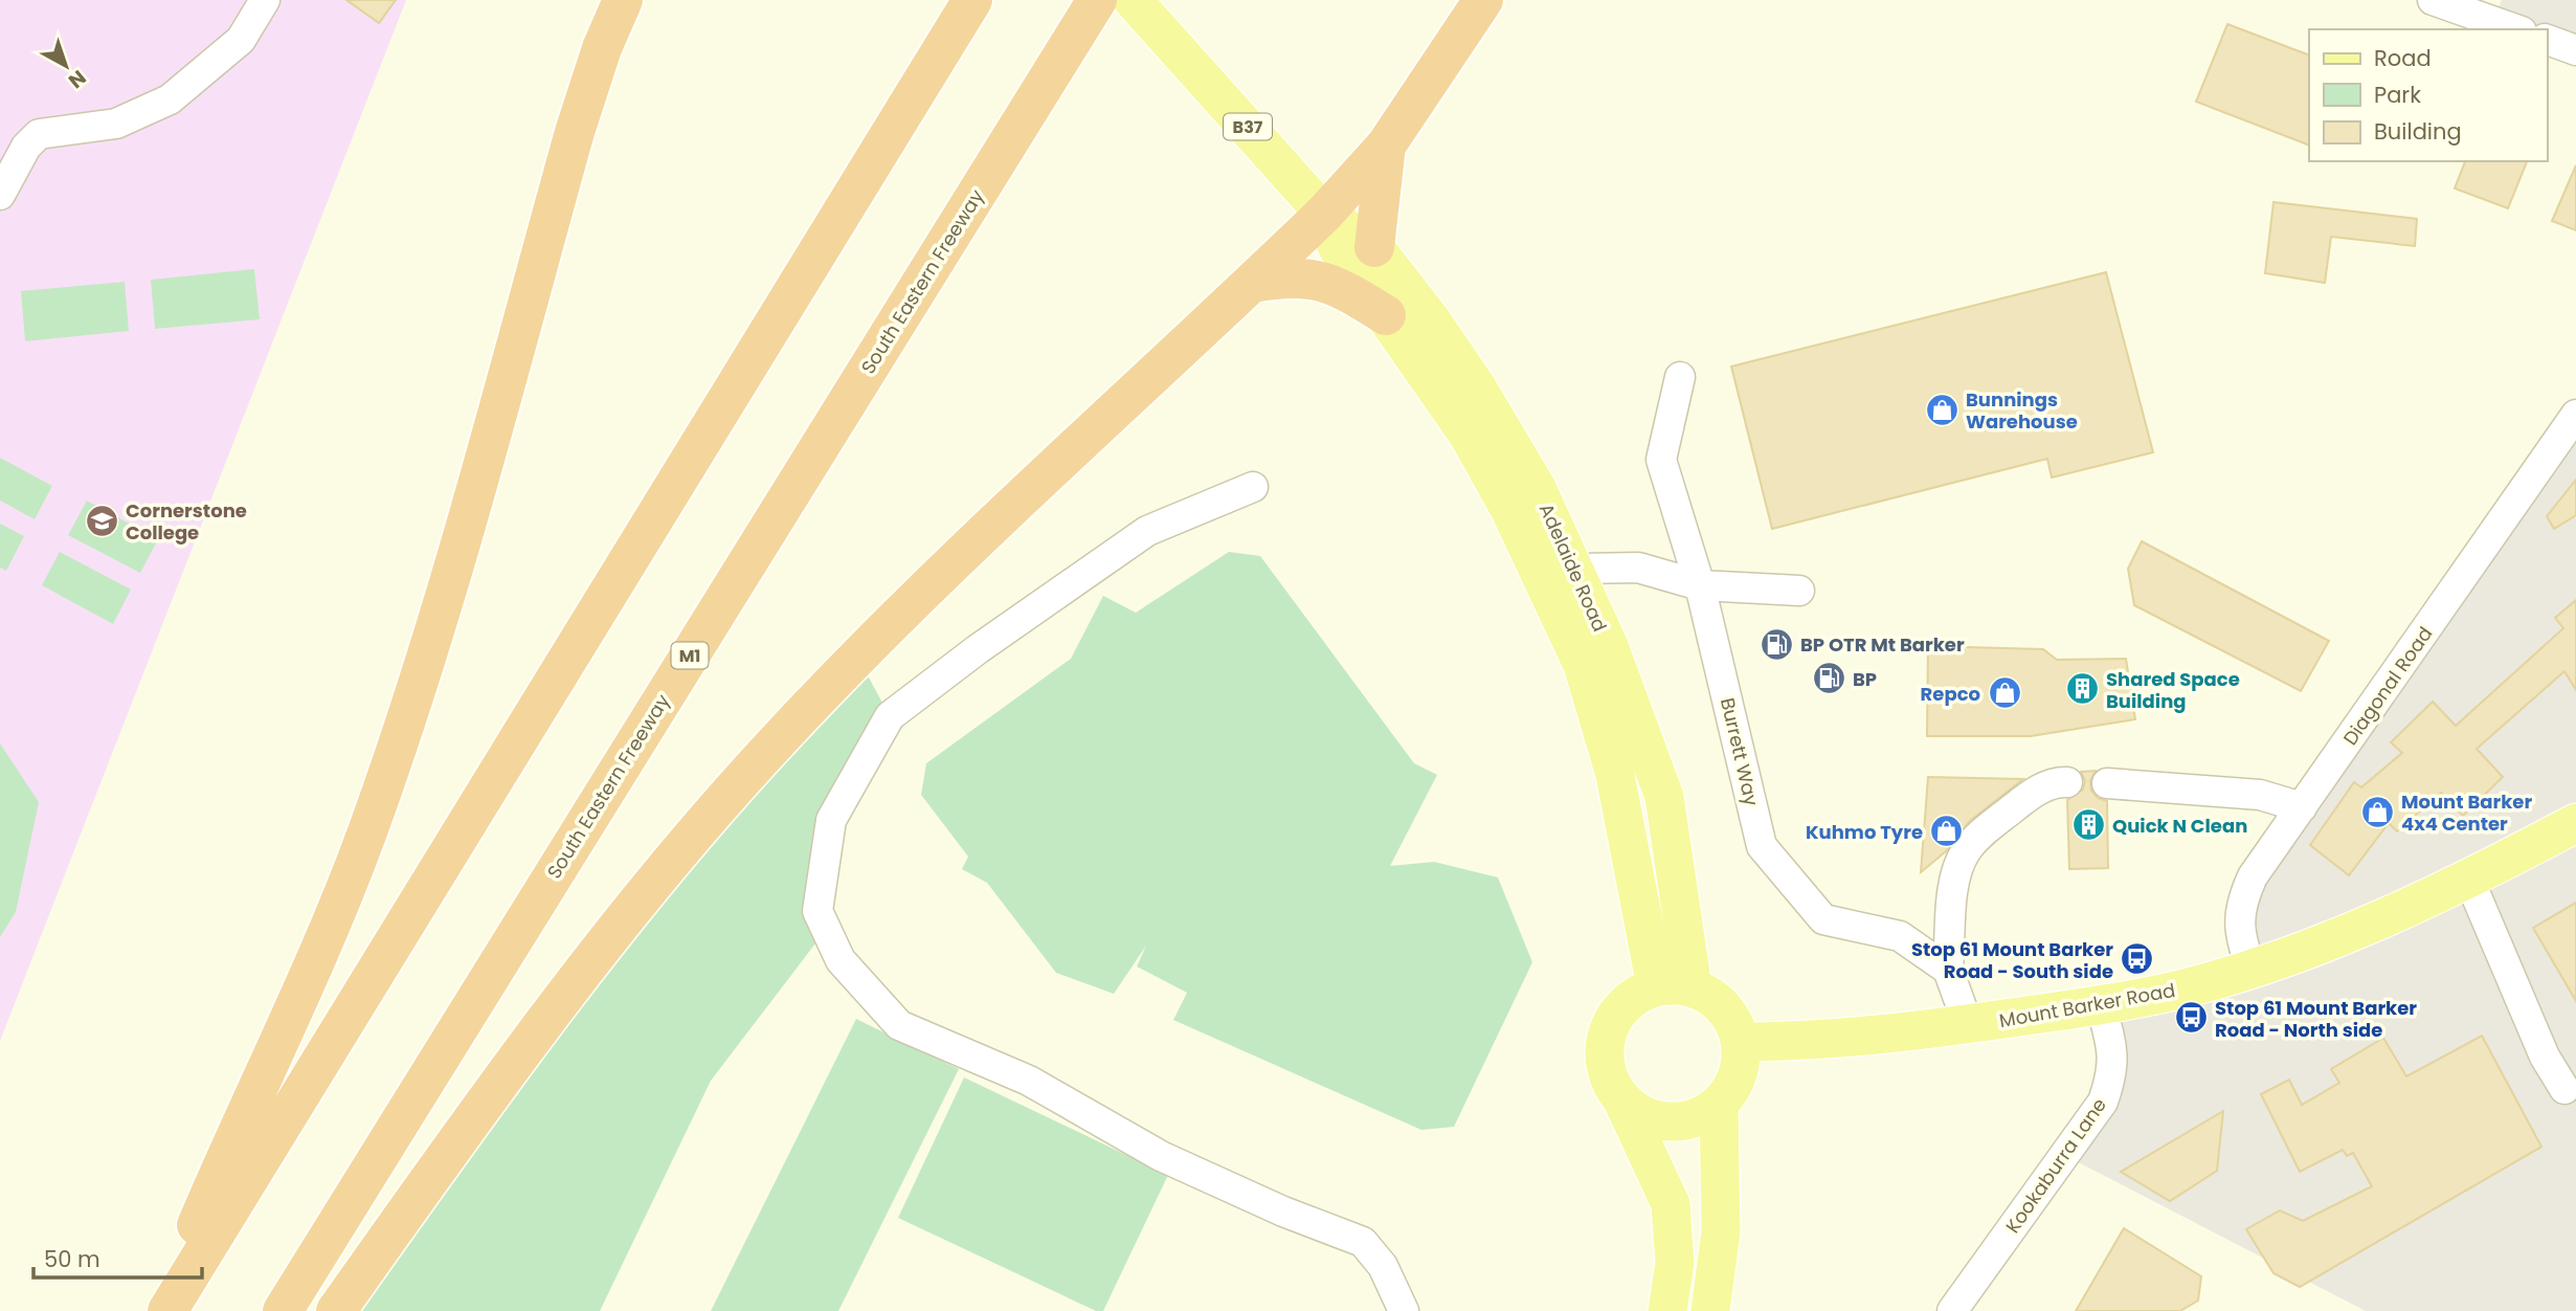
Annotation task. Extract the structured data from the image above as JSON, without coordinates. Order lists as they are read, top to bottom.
{
  "streets": {
    "highway": ["South Eastern Freeway", "M1"],
    "main road": ["B37", "Adelaide Road", "Mount Barker Road"],
    "street": ["Diagonal Road", "Burrett Way", "Kookaburra Lane"]
  },
  "crossings": [
    ["Adelaide Road", "Mount Barker Road"],
    ["Diagonal Road", "Mount Barker Road"],
    ["Mount Barker Road", "Kookaburra Lane"]
  ],
  "places": {
    "shop": [
      "Bunnings Warehouse",
      "Repco",
      "Mount Barker 4x4 Center",
      "Kuhmo Tyre"
    ],
    "school or university": ["Cornerstone College"],
    "fuel station": ["BP OTR Mt Barker", "BP"],
    "building": ["Shared Space Building", "Quick N Clean"],
    "bus stop": ["Stop 61 Mount Barker Road - South side", "Stop 61 Mount Barker Road - North side"]
  },
  "legend": ["Road", "Park", "Building"],
  "scale_bar": "50 m",
  "north": "bottom right"
}
